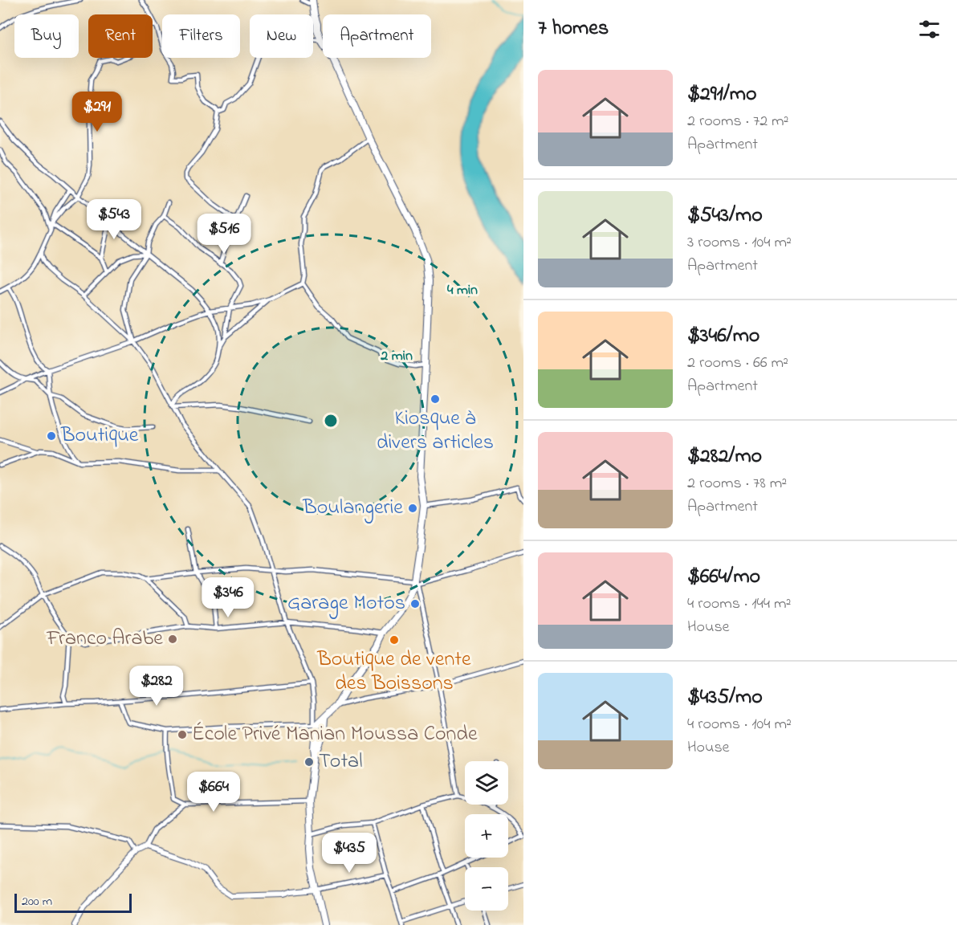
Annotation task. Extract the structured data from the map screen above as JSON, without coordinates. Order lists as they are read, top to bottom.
{
  "places": [
    "Kiosque à divers articles",
    "Boutique",
    "Boulangerie",
    "Garage Motos",
    "Franco Arabe",
    "Boutique de vente des Boissons",
    "École Privé Manian Moussa Conde",
    "Total"
  ],
  "scale_bar": "200 m",
  "page": {
    "heading": "7 homes",
    "chip": [
      "Buy",
      "Rent",
      "Filters",
      "New",
      "Apartment"
    ],
    "list": [
      {
        "name": "$291/mo",
        "note": "2 rooms · 72 m² · Apartment"
      },
      {
        "name": "$543/mo",
        "note": "3 rooms · 104 m² · Apartment"
      },
      {
        "name": "$346/mo",
        "note": "2 rooms · 66 m² · Apartment"
      },
      {
        "name": "$282/mo",
        "note": "2 rooms · 78 m² · Apartment"
      },
      {
        "name": "$664/mo",
        "note": "4 rooms · 144 m² · House"
      },
      {
        "name": "$435/mo",
        "note": "4 rooms · 104 m² · House"
      }
    ],
    "price": [
      "$291",
      "$543",
      "$516",
      "$346",
      "$282",
      "$664",
      "$435"
    ],
    "map_buttons": ["+", "−"],
    "scale": "200 m"
  },
  "rings": ["4 min", "2 min"]
}
